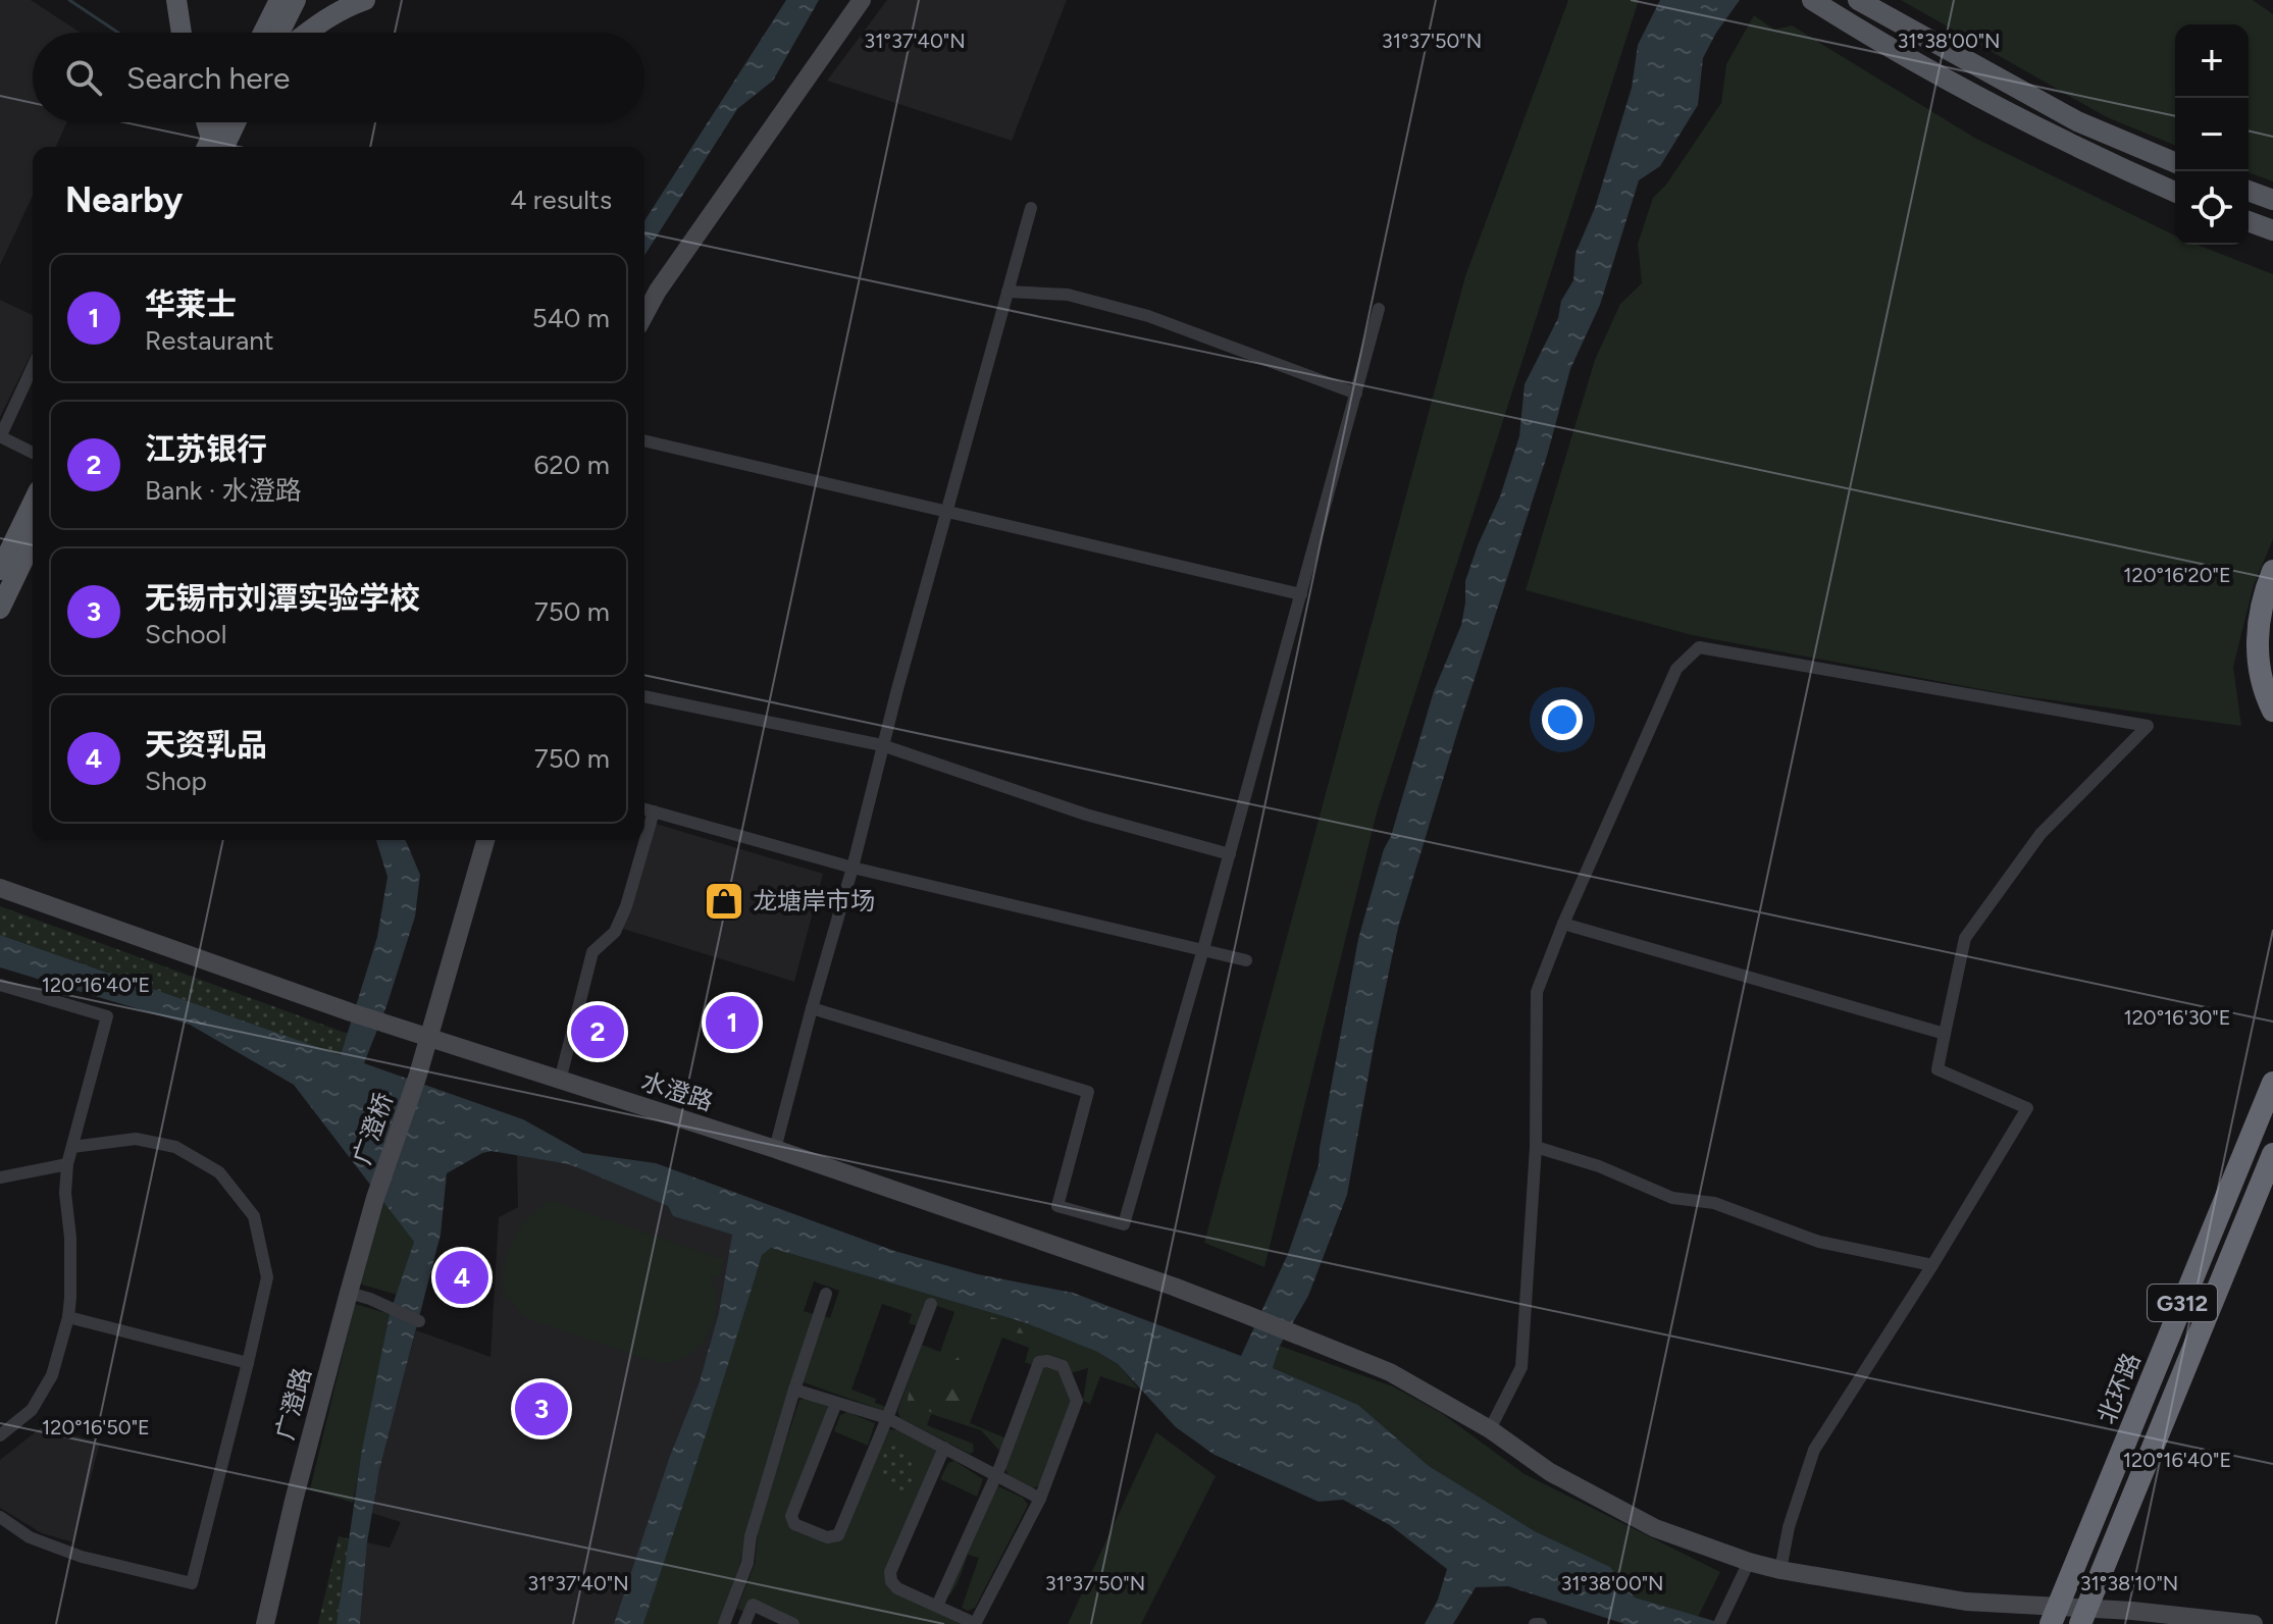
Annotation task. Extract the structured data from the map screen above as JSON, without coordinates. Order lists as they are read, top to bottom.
{
  "streets": {
    "highway": ["G312", "北环路"],
    "street": ["水澄路", "广澄桥", "广澄路"]
  },
  "crossings": [
    ["水澄路", "广澄桥"],
    ["广澄桥", "广澄路"]
  ],
  "places": {
    "shop": ["龙塘岸市场"]
  },
  "page": {
    "map_buttons": ["+", "−"],
    "search": "Search here",
    "heading": ["Nearby", "4 results"],
    "list": [
      {
        "mark": "1",
        "name": "华莱士",
        "note": "Restaurant",
        "value": "540 m"
      },
      {
        "mark": "2",
        "name": "江苏银行",
        "note": "Bank · 水澄路",
        "value": "620 m"
      },
      {
        "mark": "3",
        "name": "无锡市刘潭实验学校",
        "note": "School",
        "value": "750 m"
      },
      {
        "mark": "4",
        "name": "天资乳品",
        "note": "Shop",
        "value": "750 m"
      }
    ],
    "pins": [
      "1",
      "2",
      "4",
      "3"
    ]
  },
  "coordinates": [
    "31°37'40\"N",
    "31°37'50\"N",
    "31°38'00\"N",
    "120°16'20\"E",
    "120°16'40\"E",
    "120°16'30\"E",
    "120°16'50\"E",
    "31°38'10\"N"
  ]
}
